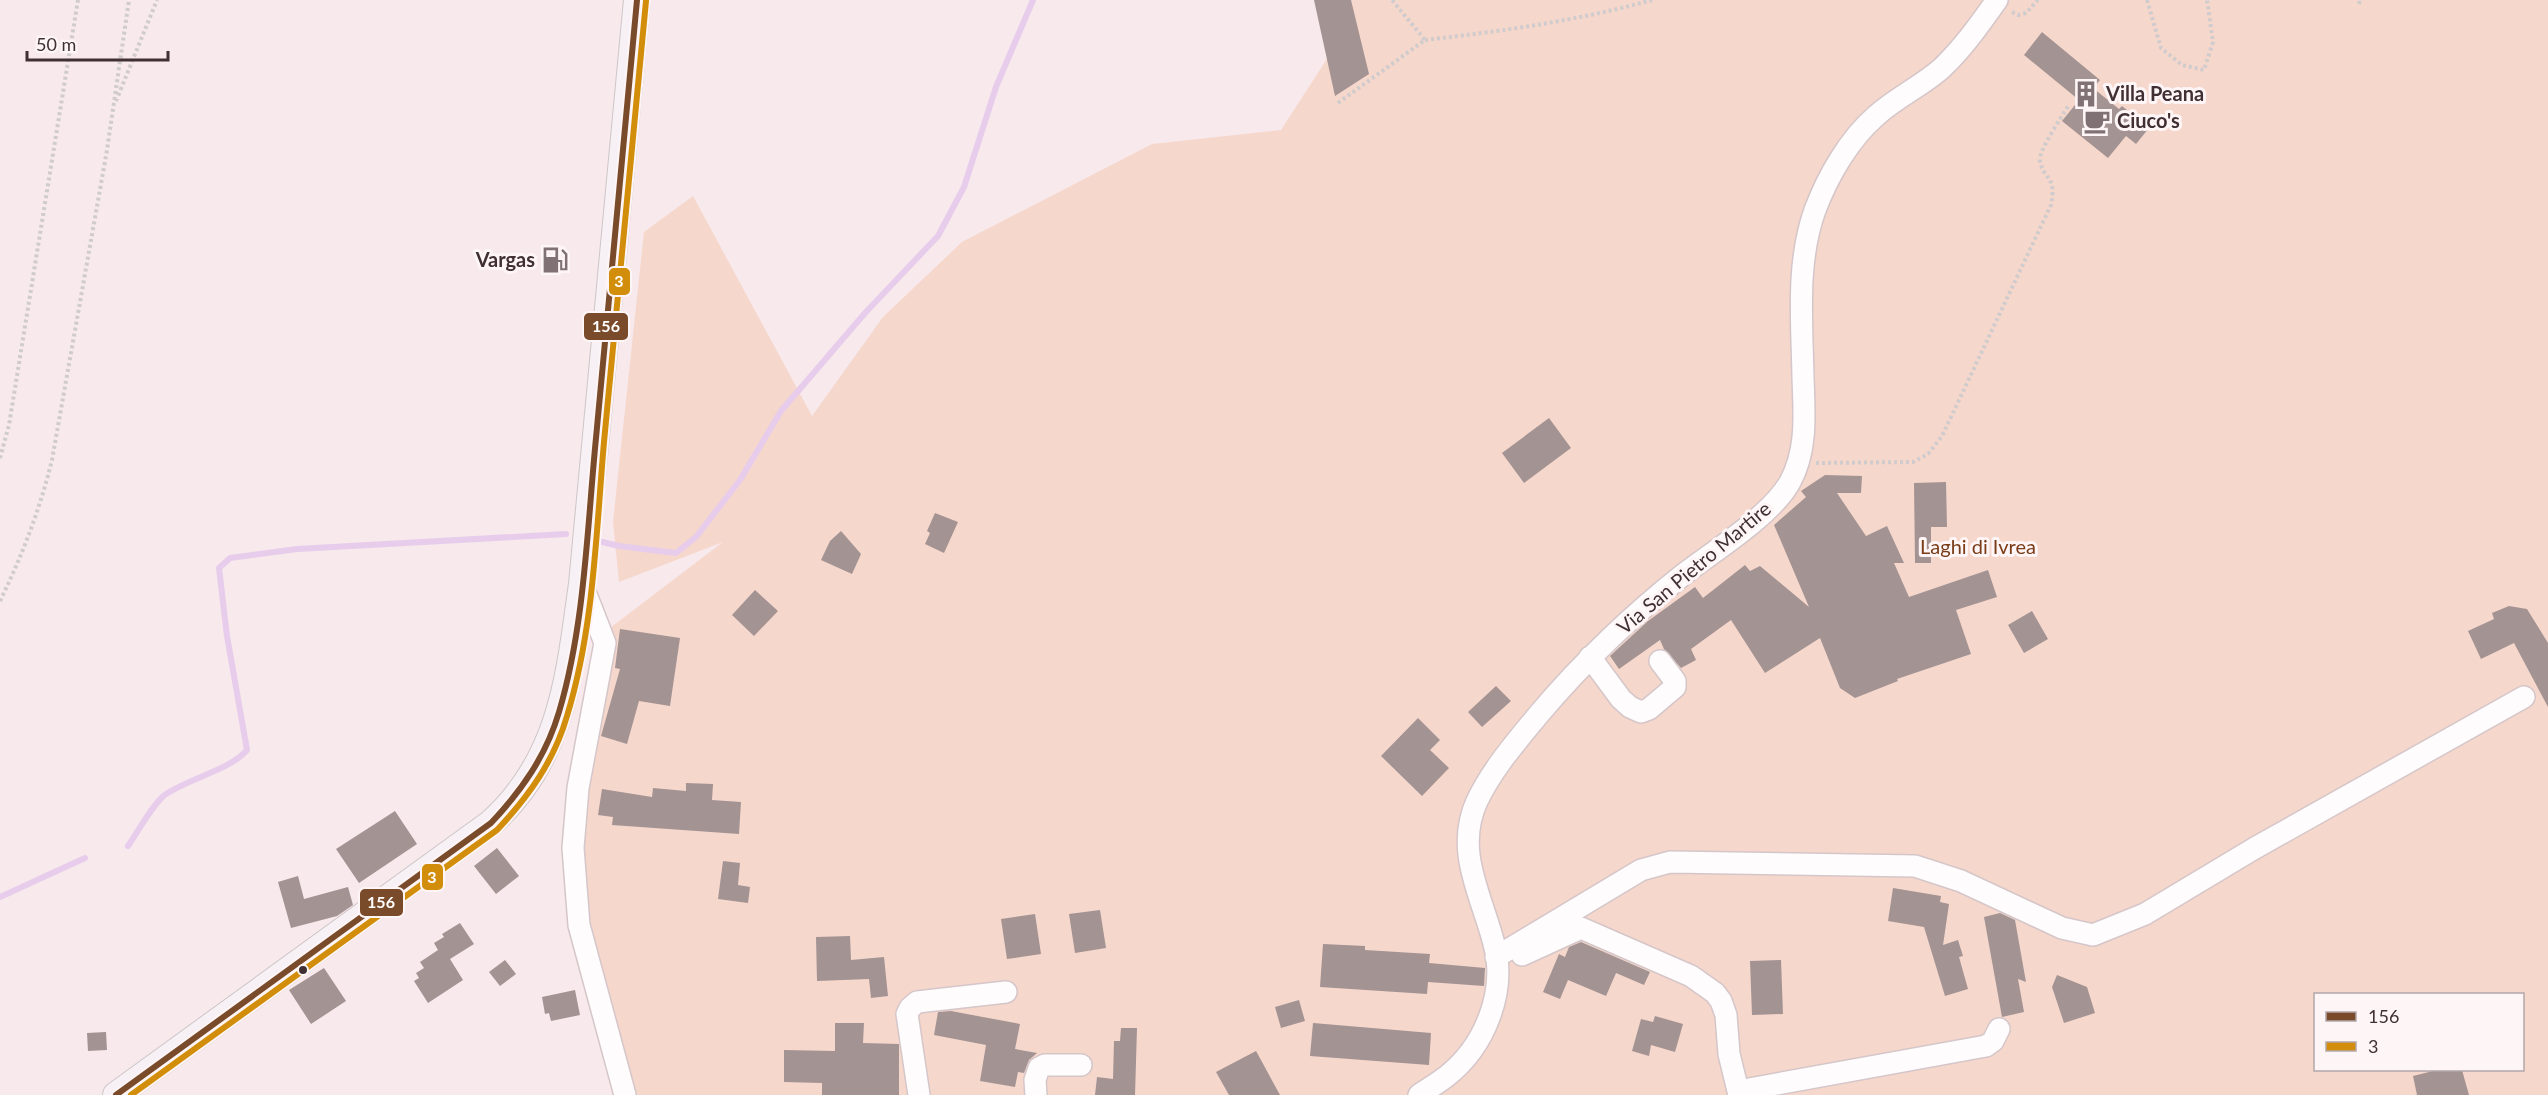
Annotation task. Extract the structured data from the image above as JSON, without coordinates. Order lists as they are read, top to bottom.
{
  "streets": {
    "street": ["Via San Pietro Martire"]
  },
  "parks": ["Laghi di Ivrea"],
  "places": {
    "building": ["Villa Peana"],
    "cafe": ["Ciuco's"],
    "fuel station": ["Vargas"]
  },
  "lines": ["transit line 156", "transit line 3"],
  "legend": ["156", "3"],
  "scale_bar": "50 m"
}
